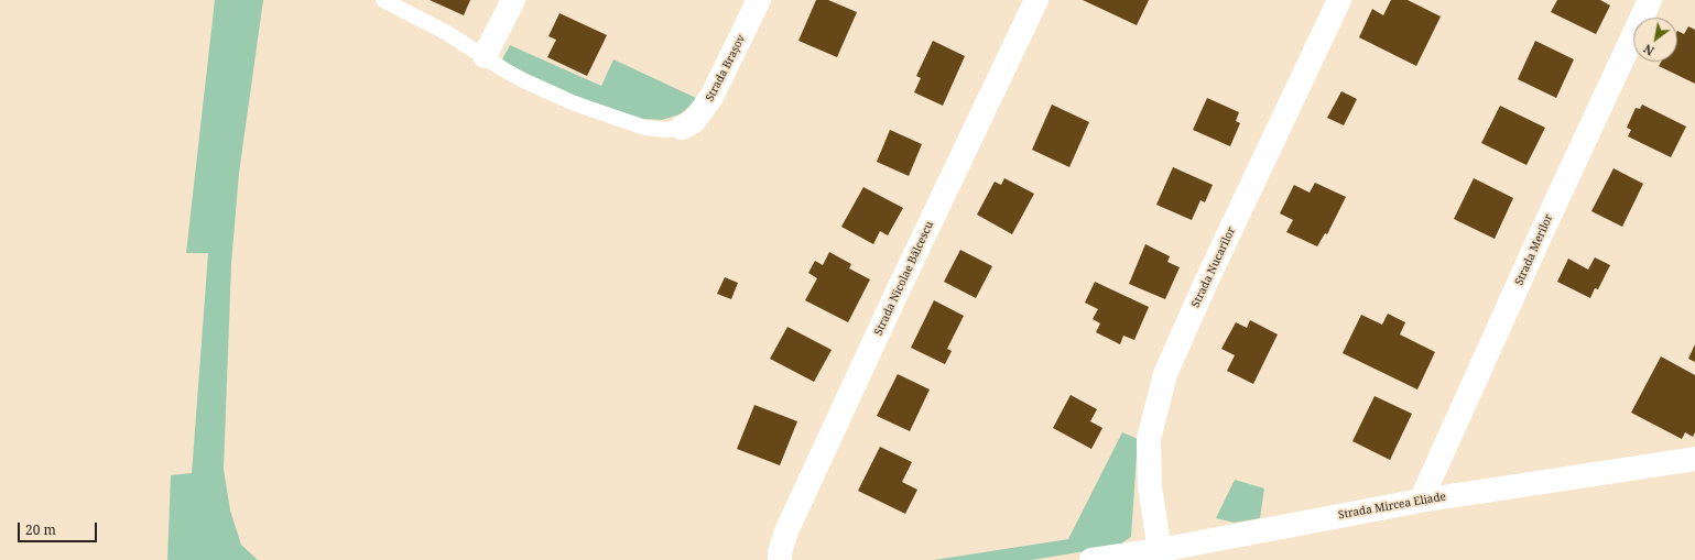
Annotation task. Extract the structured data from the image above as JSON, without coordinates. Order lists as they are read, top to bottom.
{
  "streets": {
    "street": [
      "Strada Brașov",
      "Strada Merilor",
      "Strada Nucarilor",
      "Strada Nicolae Bălcescu",
      "Strada Mircea Eliade"
    ]
  },
  "crossings": [
    ["Strada Merilor", "Strada Mircea Eliade"],
    ["Strada Nucarilor", "Strada Mircea Eliade"]
  ],
  "scale_bar": "20 m",
  "north": "bottom left"
}
